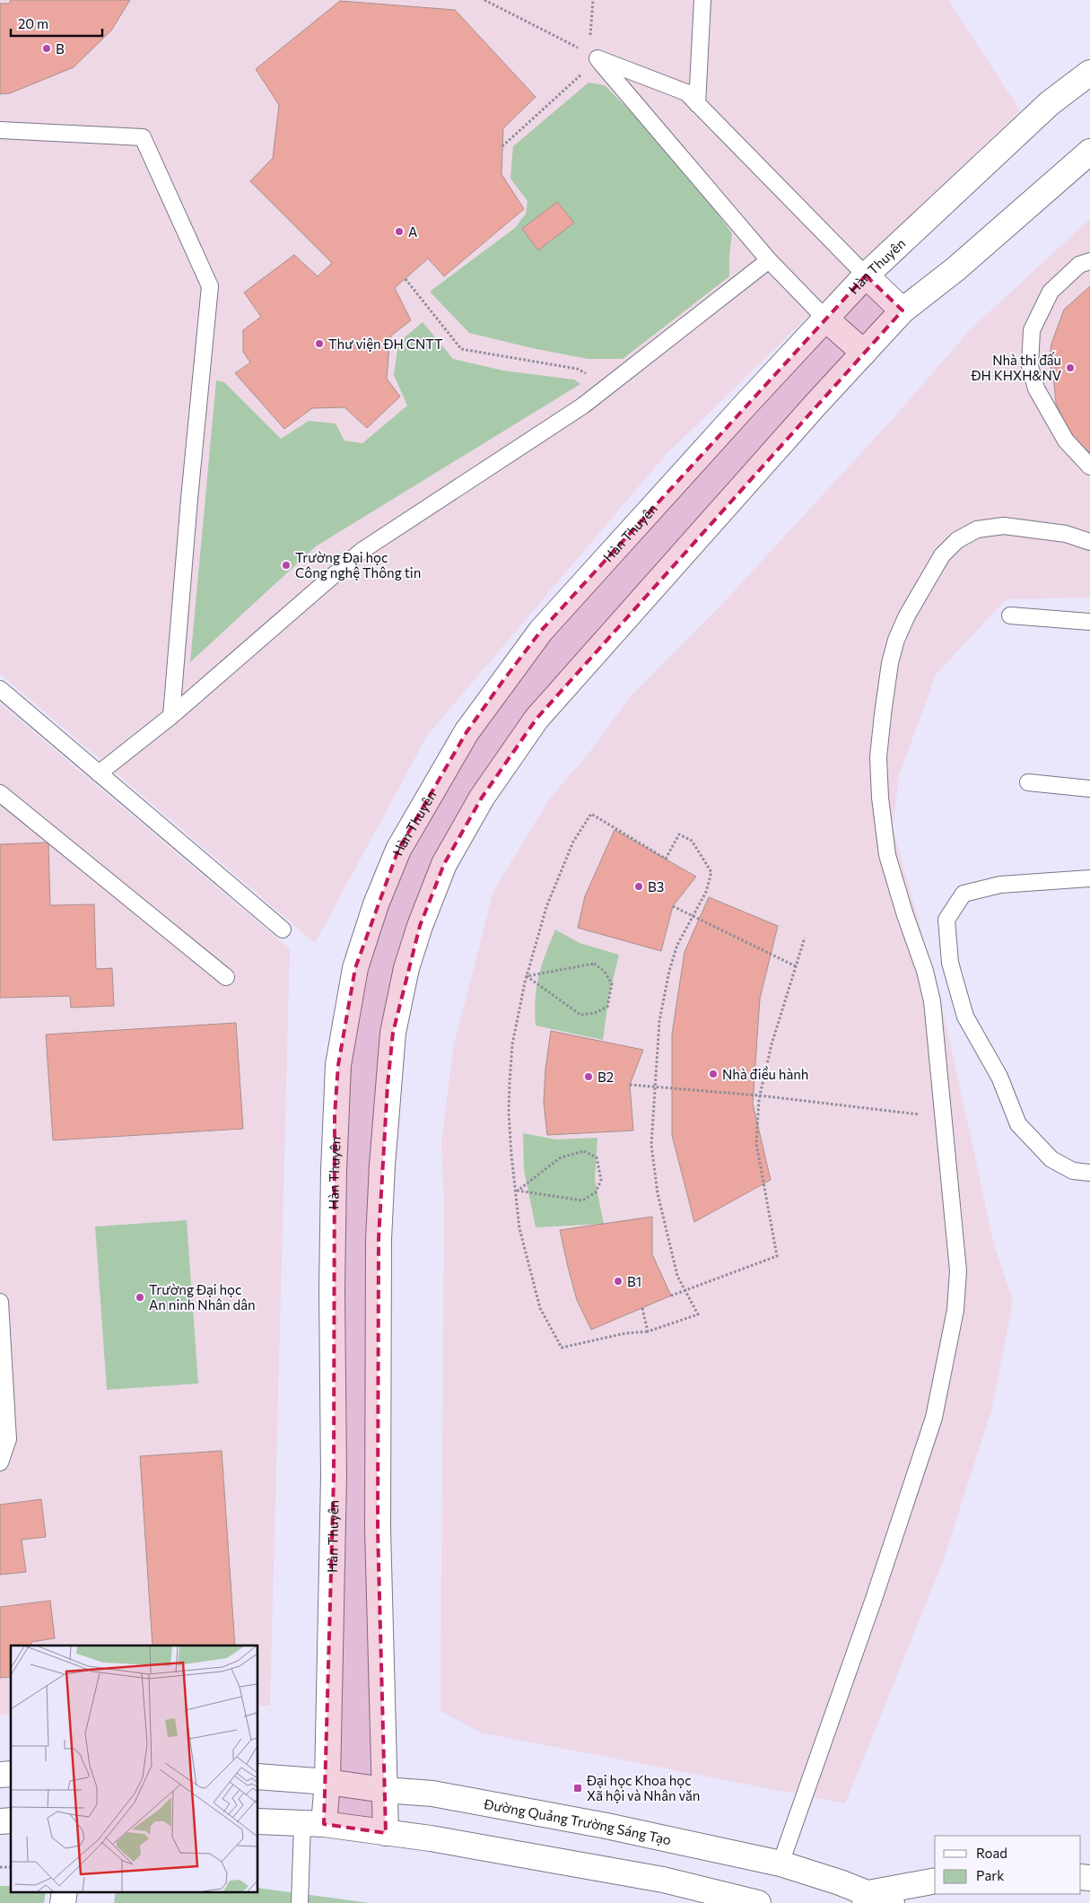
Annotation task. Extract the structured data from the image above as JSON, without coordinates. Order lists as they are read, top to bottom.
{
  "streets": {
    "street": ["Hàn Thuyên", "Đường Quảng Trường Sáng Tạo"]
  },
  "crossings": [
    ["Hàn Thuyên", "Đường Quảng Trường Sáng Tạo"]
  ],
  "places": {
    "other": [
      "B",
      "A",
      "Thư viện ĐH CNTT",
      "Nhà thi đấu ĐH KHXH&NV",
      "Trường Đại học Công nghệ Thông tin",
      "B3",
      "Nhà điều hành",
      "B2",
      "B1",
      "Trường Đại học An ninh Nhân dân"
    ],
    "transit": ["Đại học Khoa học Xã hội và Nhân văn"]
  },
  "legend": ["Road", "Park"],
  "scale_bar": "20 m"
}
